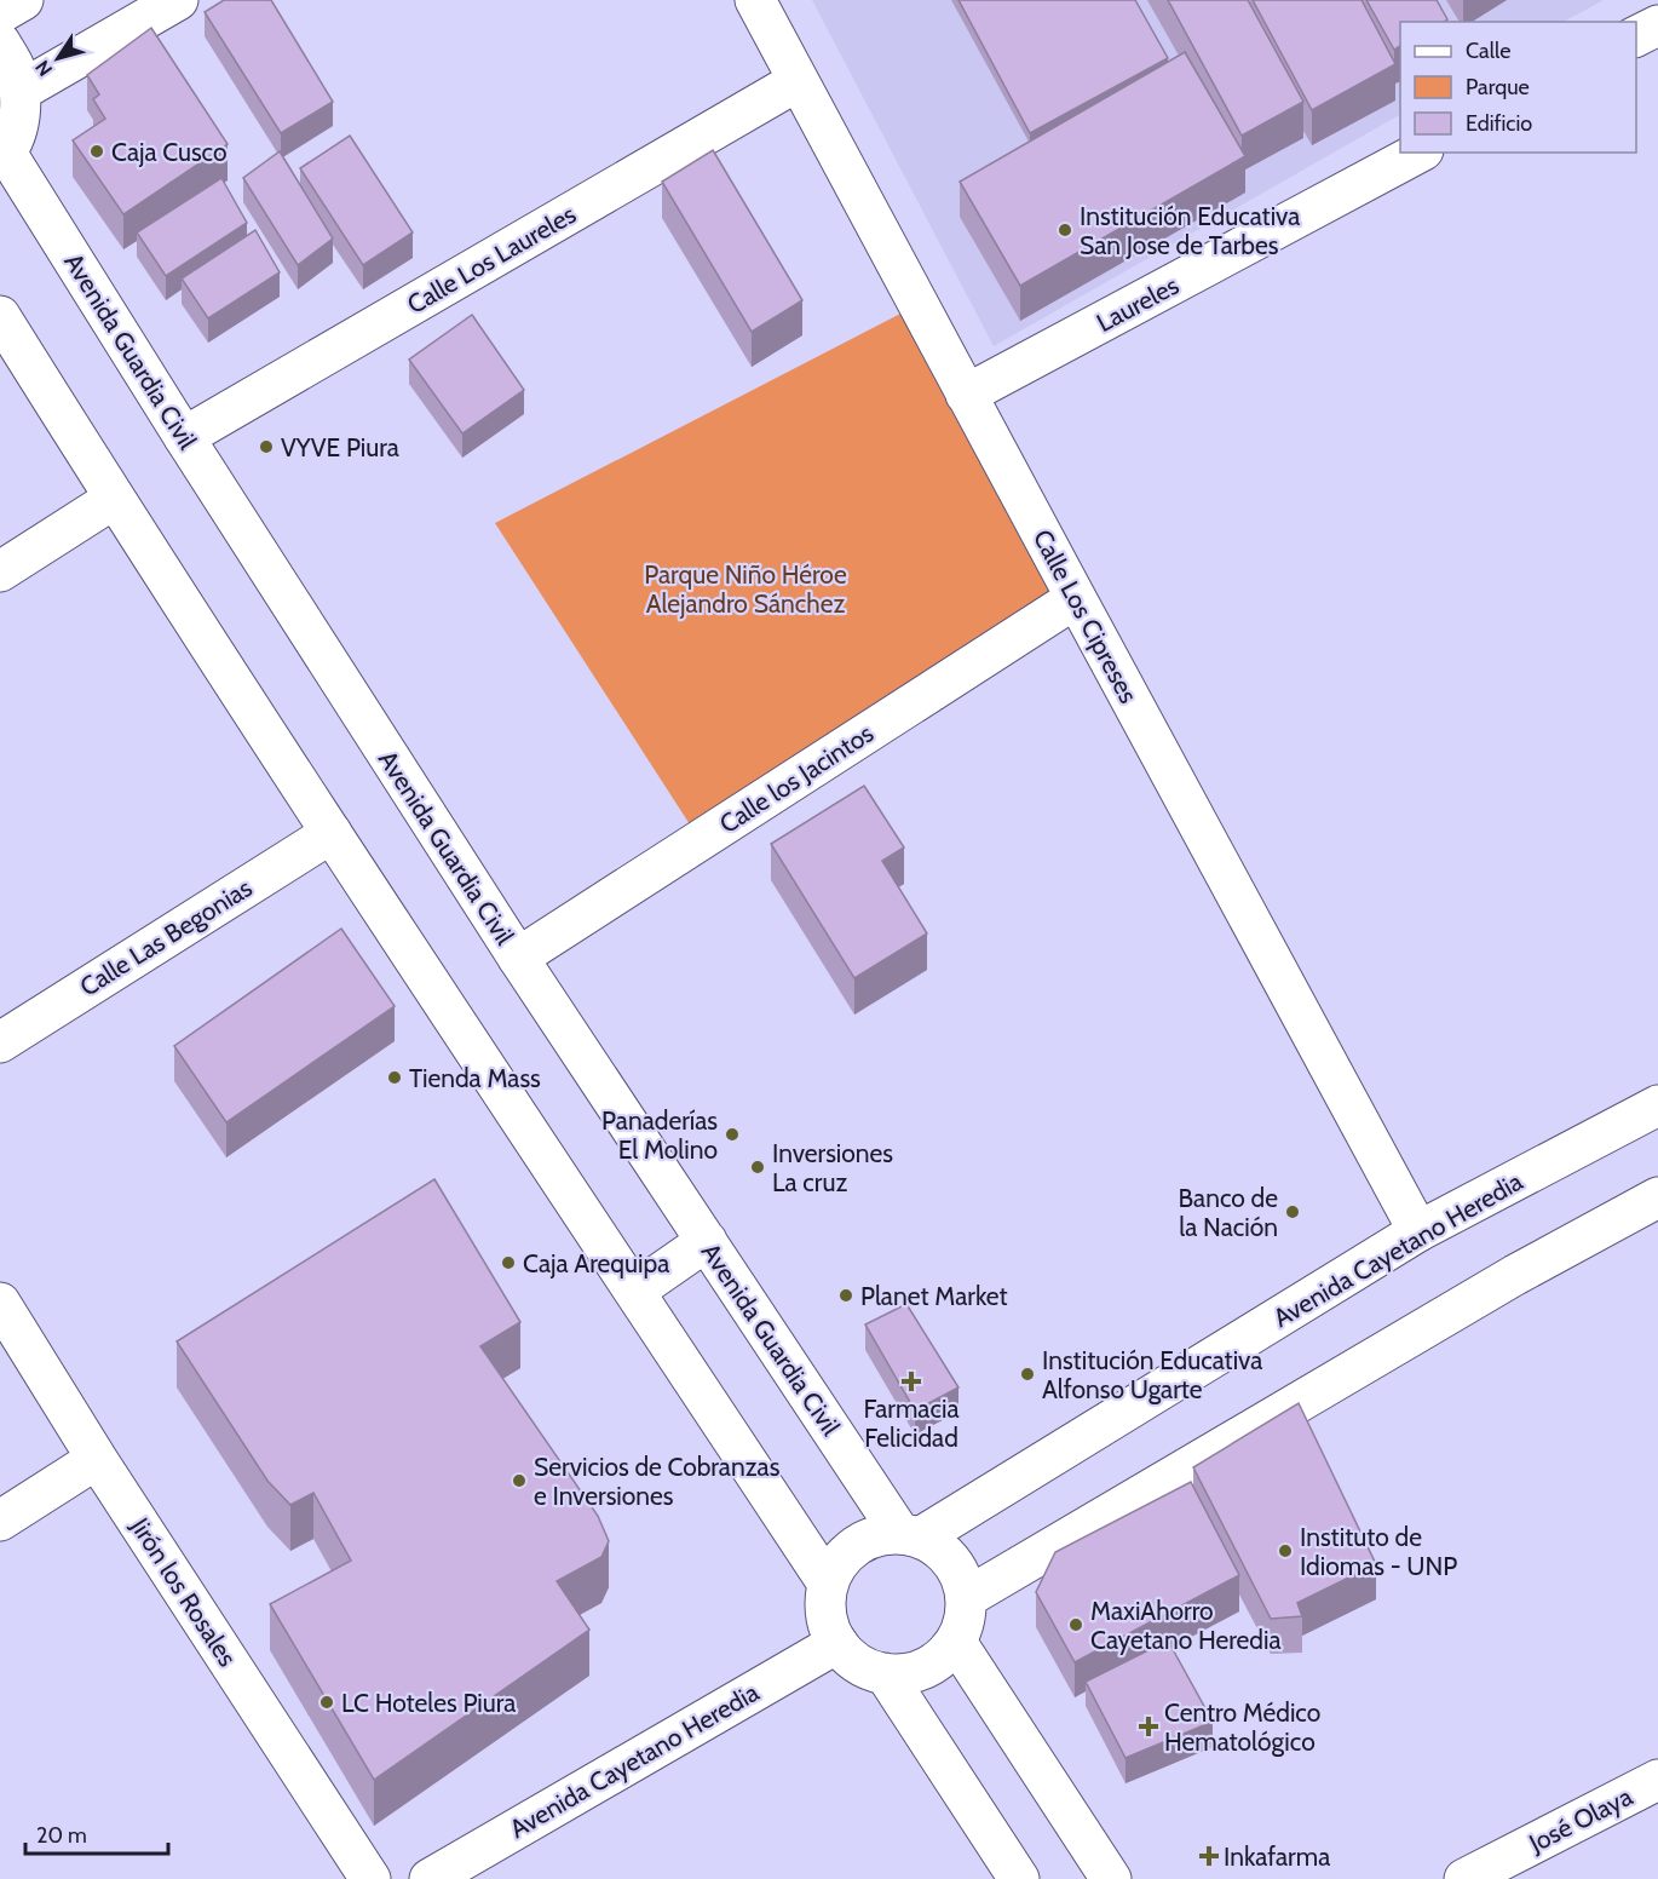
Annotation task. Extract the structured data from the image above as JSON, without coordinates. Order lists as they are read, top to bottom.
{
  "streets": {
    "main road": [
      "Calle Los Laureles",
      "Laureles",
      "Avenida Guardia Civil",
      "Calle Los Cipreses",
      "Calle los Jacintos",
      "Calle Las Begonias",
      "Avenida Cayetano Heredia",
      "Jirón los Rosales",
      "José Olaya"
    ]
  },
  "crossings": [
    ["Calle Los Laureles", "Avenida Guardia Civil"],
    ["Calle Los Laureles", "Calle Los Cipreses"],
    ["Laureles", "Calle Los Cipreses"],
    ["Avenida Guardia Civil", "Calle los Jacintos"],
    ["Avenida Guardia Civil", "Avenida Cayetano Heredia"],
    ["Calle Los Cipreses", "Calle los Jacintos"],
    ["Calle Los Cipreses", "Avenida Cayetano Heredia"]
  ],
  "parks": ["Parque Niño Héroe Alejandro Sánchez"],
  "places": {
    "other": [
      "Caja Cusco",
      "Institución Educativa San Jose de Tarbes",
      "VYVE Piura",
      "Tienda Mass",
      "Panaderías El Molino",
      "Inversiones La cruz",
      "Banco de la Nación",
      "Caja Arequipa",
      "Planet Market",
      "Institución Educativa Alfonso Ugarte",
      "Servicios de Cobranzas e Inversiones",
      "Instituto de Idiomas - UNP",
      "MaxiAhorro Cayetano Heredia",
      "LC Hoteles Piura"
    ],
    "health": ["Farmacia Felicidad", "Centro Médico Hematológico", "Inkafarma"]
  },
  "legend": ["Calle", "Parque", "Edificio"],
  "scale_bar": "20 m",
  "north": "bottom left"
}
